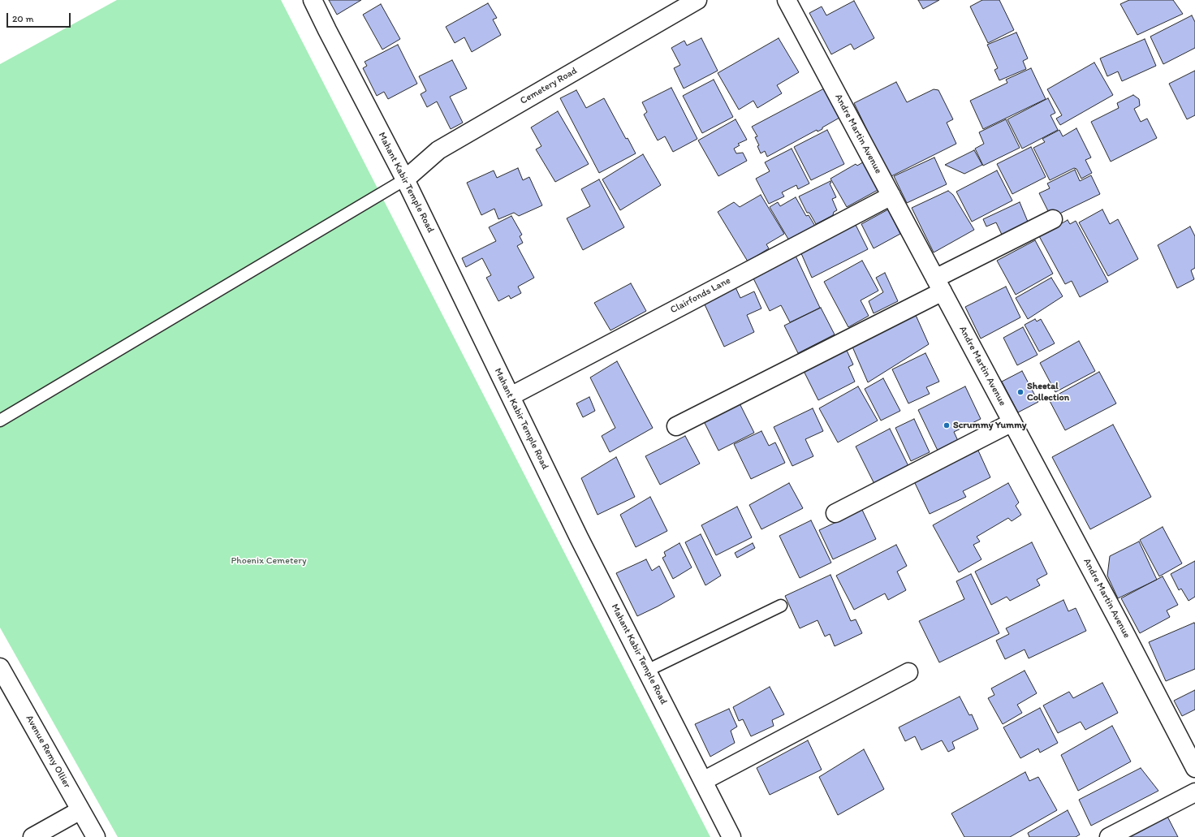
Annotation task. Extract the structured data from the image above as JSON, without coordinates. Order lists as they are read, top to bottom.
{
  "streets": {
    "street": [
      "Cemetery Road",
      "Andre Martin Avenue",
      "Mahant Kabir Temple Road",
      "Clairfonds Lane",
      "Avenue Remy Ollier"
    ]
  },
  "crossings": [
    ["Cemetery Road", "Mahant Kabir Temple Road"],
    ["Andre Martin Avenue", "Clairfonds Lane"],
    ["Mahant Kabir Temple Road", "Clairfonds Lane"]
  ],
  "parks": ["Phoenix Cemetery"],
  "places": ["Sheetal Collection", "Scrummy Yummy"],
  "scale_bar": "20 m"
}
